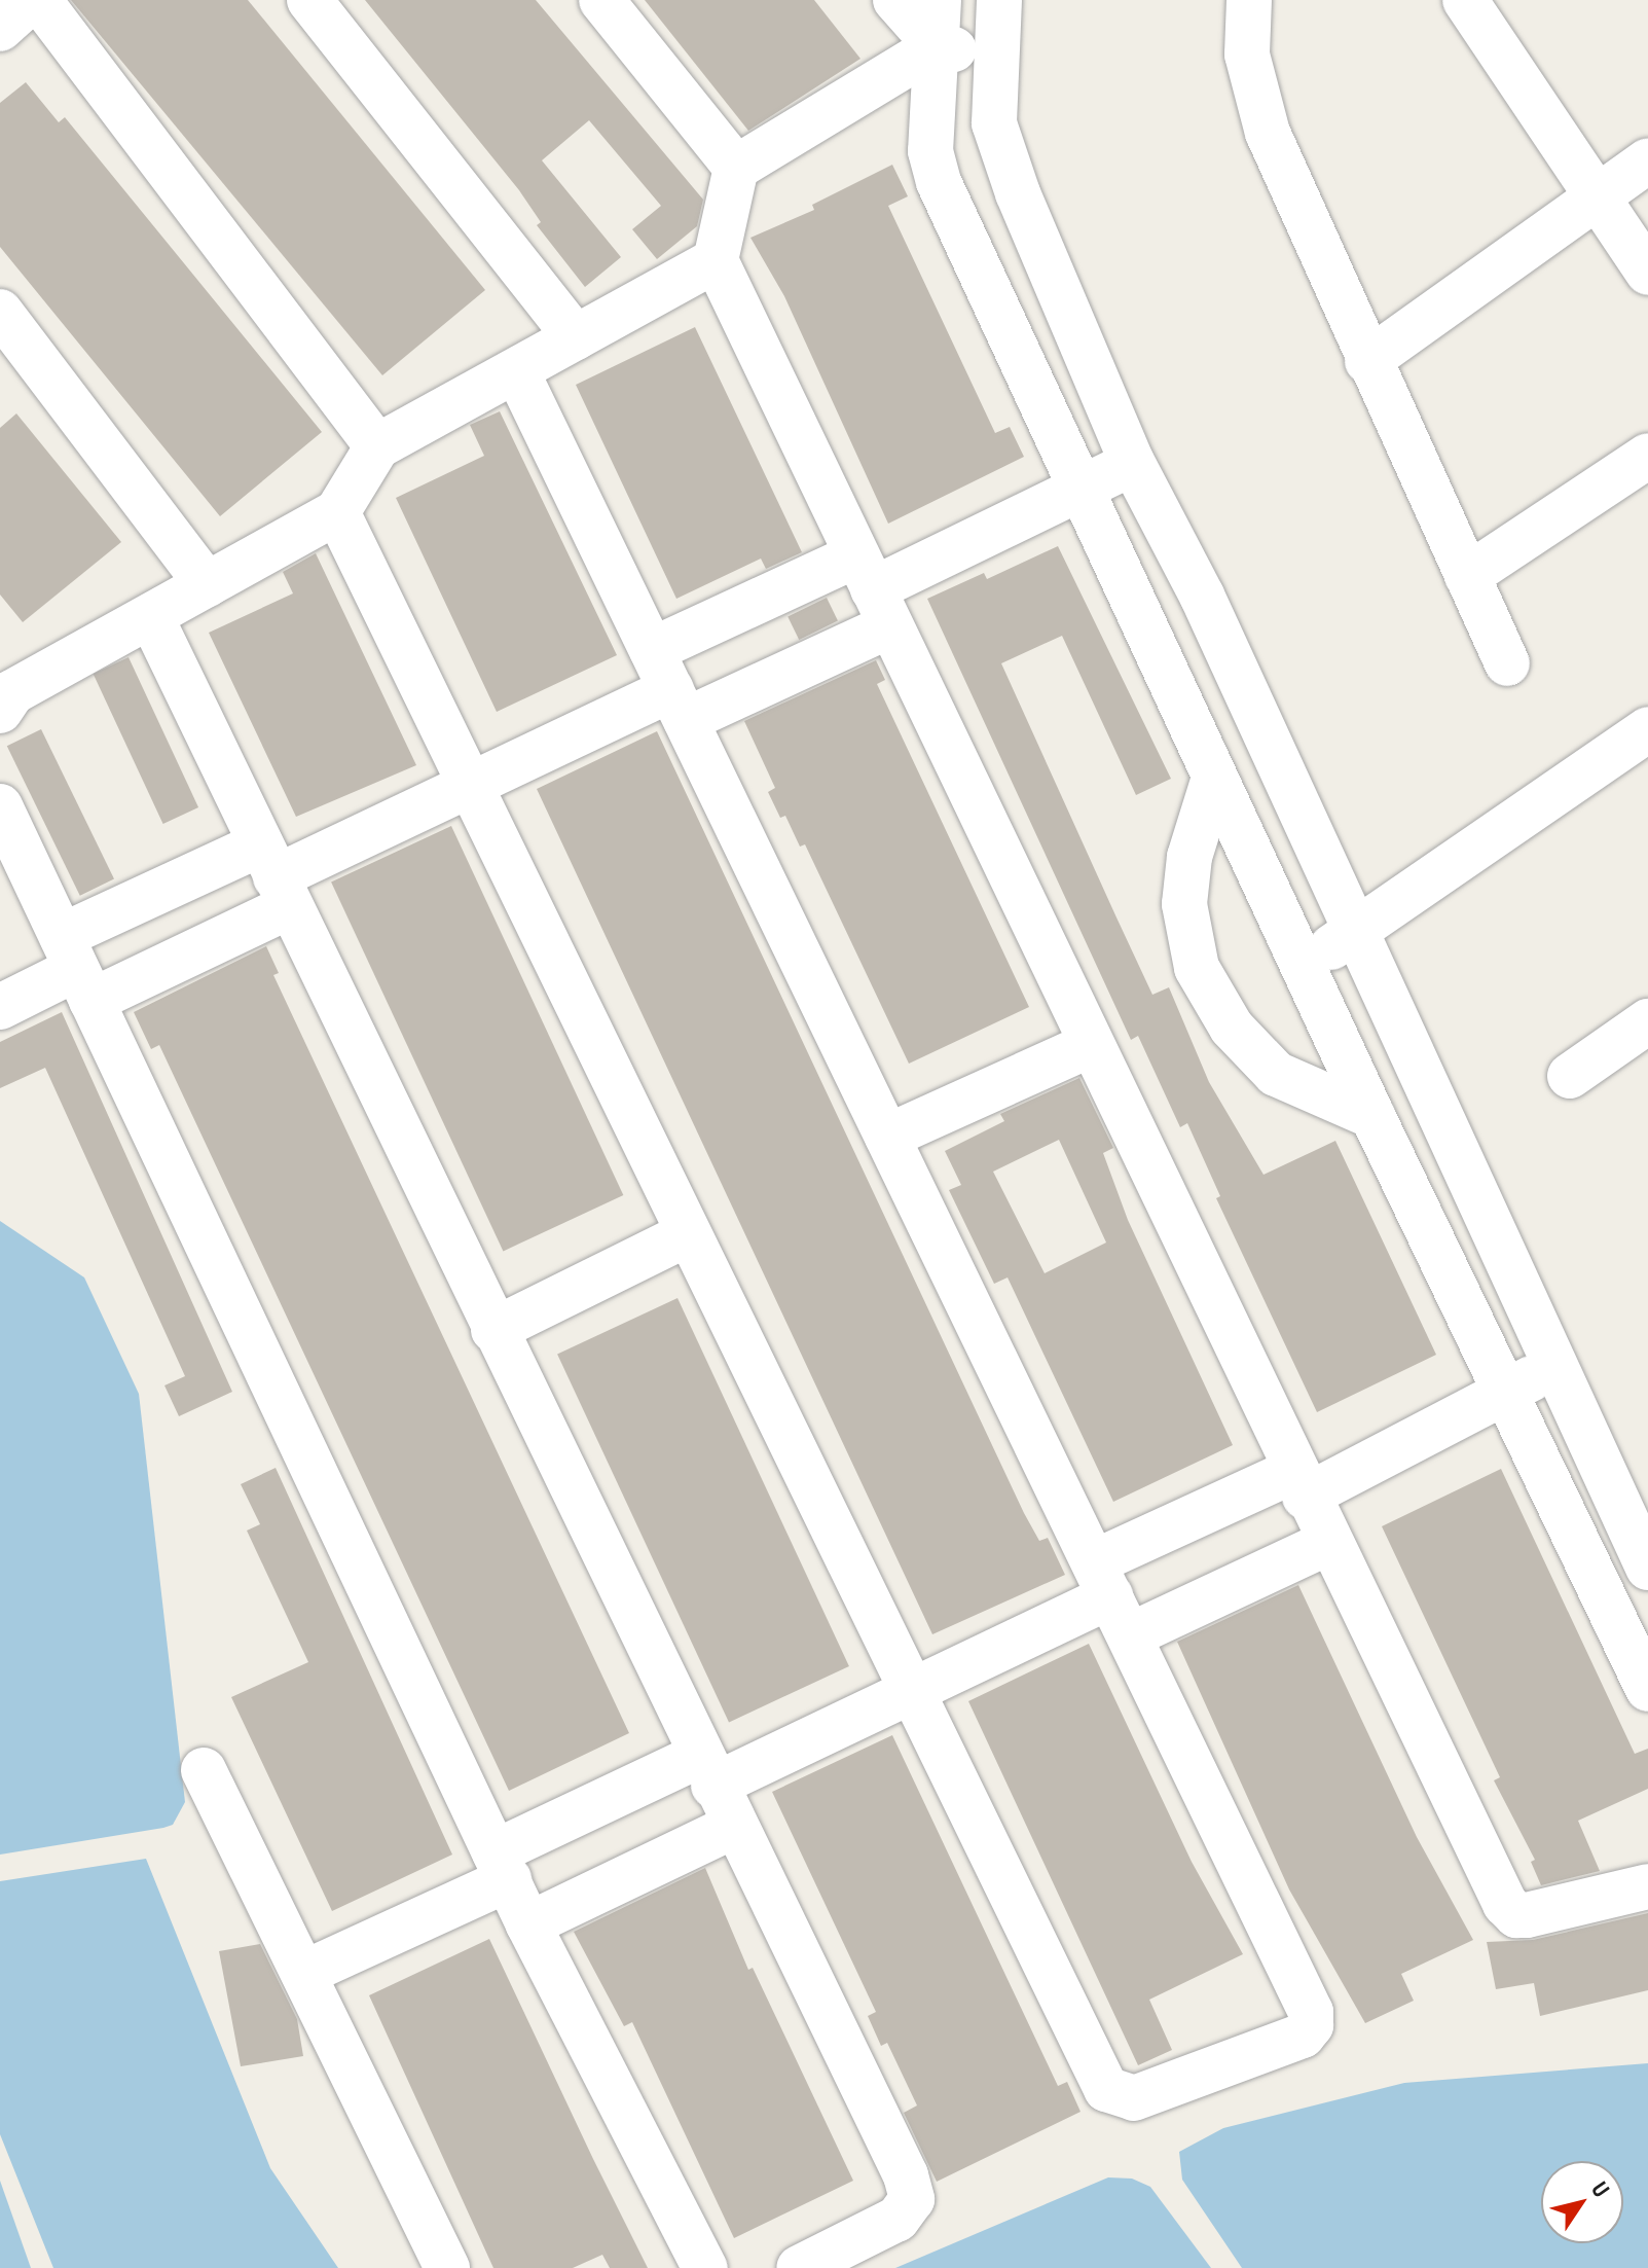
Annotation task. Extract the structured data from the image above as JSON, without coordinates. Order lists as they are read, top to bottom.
{
  "north": "top right"
}
